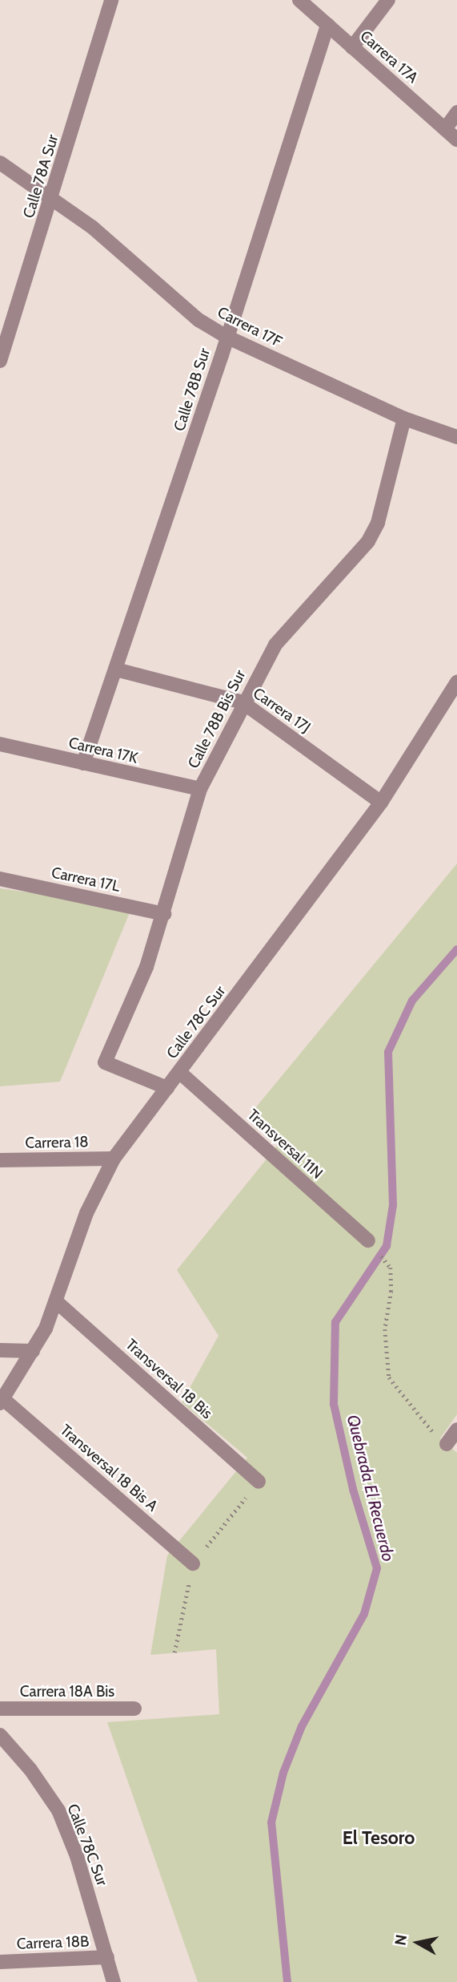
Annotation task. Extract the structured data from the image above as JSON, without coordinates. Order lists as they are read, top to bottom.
{
  "streets": {
    "street": [
      "Carrera 17A",
      "Calle 78A Sur",
      "Carrera 17F",
      "Calle 78B Sur",
      "Carrera 17J",
      "Calle 78B Bis Sur",
      "Carrera 17K",
      "Carrera 17L",
      "Calle 78C Sur",
      "Carrera 18",
      "Transversal 11N",
      "Transversal 18 Bis",
      "Transversal 18 Bis A",
      "Carrera 18A Bis",
      "Carrera 18B"
    ]
  },
  "crossings": [
    ["Carrera 17A", "Calle 78B Sur"],
    ["Calle 78A Sur", "Carrera 17F"],
    ["Carrera 17F", "Calle 78B Sur"],
    ["Carrera 17F", "Calle 78B Bis Sur"],
    ["Calle 78B Sur", "Carrera 17J"],
    ["Calle 78B Sur", "Carrera 17K"],
    ["Carrera 17J", "Calle 78B Bis Sur"],
    ["Carrera 17J", "Calle 78C Sur"],
    ["Calle 78B Bis Sur", "Carrera 17K"],
    ["Calle 78B Bis Sur", "Carrera 17L"],
    ["Calle 78B Bis Sur", "Calle 78C Sur"],
    ["Calle 78C Sur", "Carrera 18"],
    ["Calle 78C Sur", "Transversal 11N"],
    ["Calle 78C Sur", "Transversal 18 Bis"],
    ["Calle 78C Sur", "Transversal 18 Bis A"],
    ["Calle 78C Sur", "Carrera 18B"]
  ],
  "districts": ["El Tesoro"],
  "water": ["Quebrada El Recuerdo"],
  "north": "left"
}
